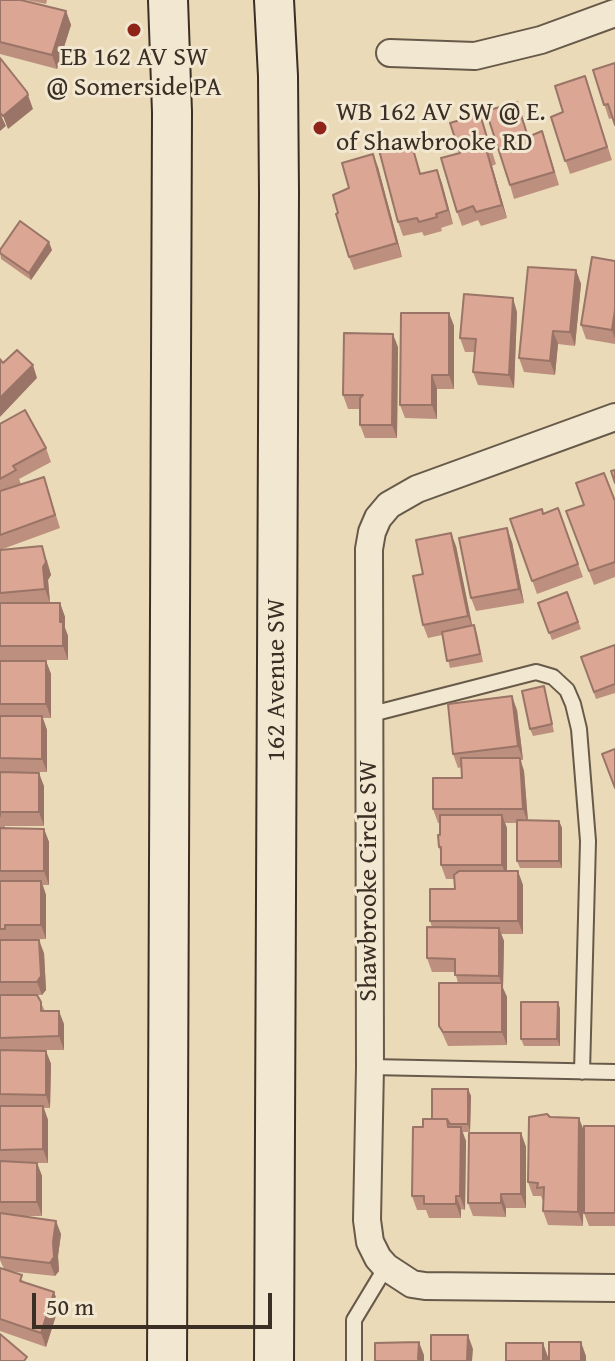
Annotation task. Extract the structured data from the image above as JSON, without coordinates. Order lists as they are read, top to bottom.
{
  "streets": {
    "main road": ["162 Avenue SW"],
    "street": ["Shawbrooke Circle SW"]
  },
  "places": ["EB 162 AV SW @ Somerside PA", "WB 162 AV SW @ E. of Shawbrooke RD"],
  "scale_bar": "50 m"
}
